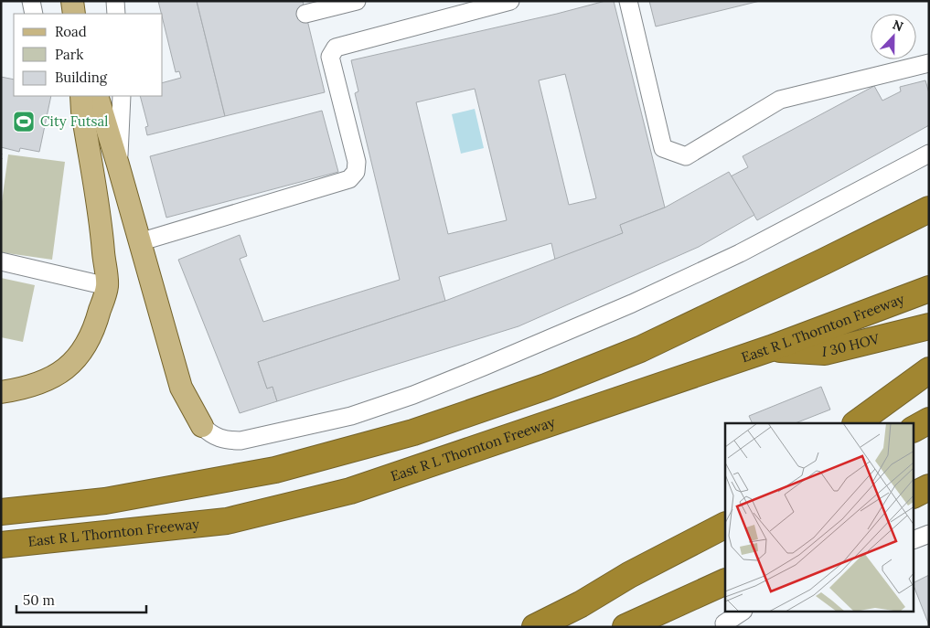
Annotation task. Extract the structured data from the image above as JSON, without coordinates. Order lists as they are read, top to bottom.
{
  "streets": {
    "highway": ["East R L Thornton Freeway", "I 30 HOV"]
  },
  "crossings": [
    ["East R L Thornton Freeway", "I 30 HOV"]
  ],
  "places": {
    "sports": ["City Futsal"]
  },
  "legend": ["Road", "Park", "Building"],
  "scale_bar": "50 m",
  "north": "top"
}
